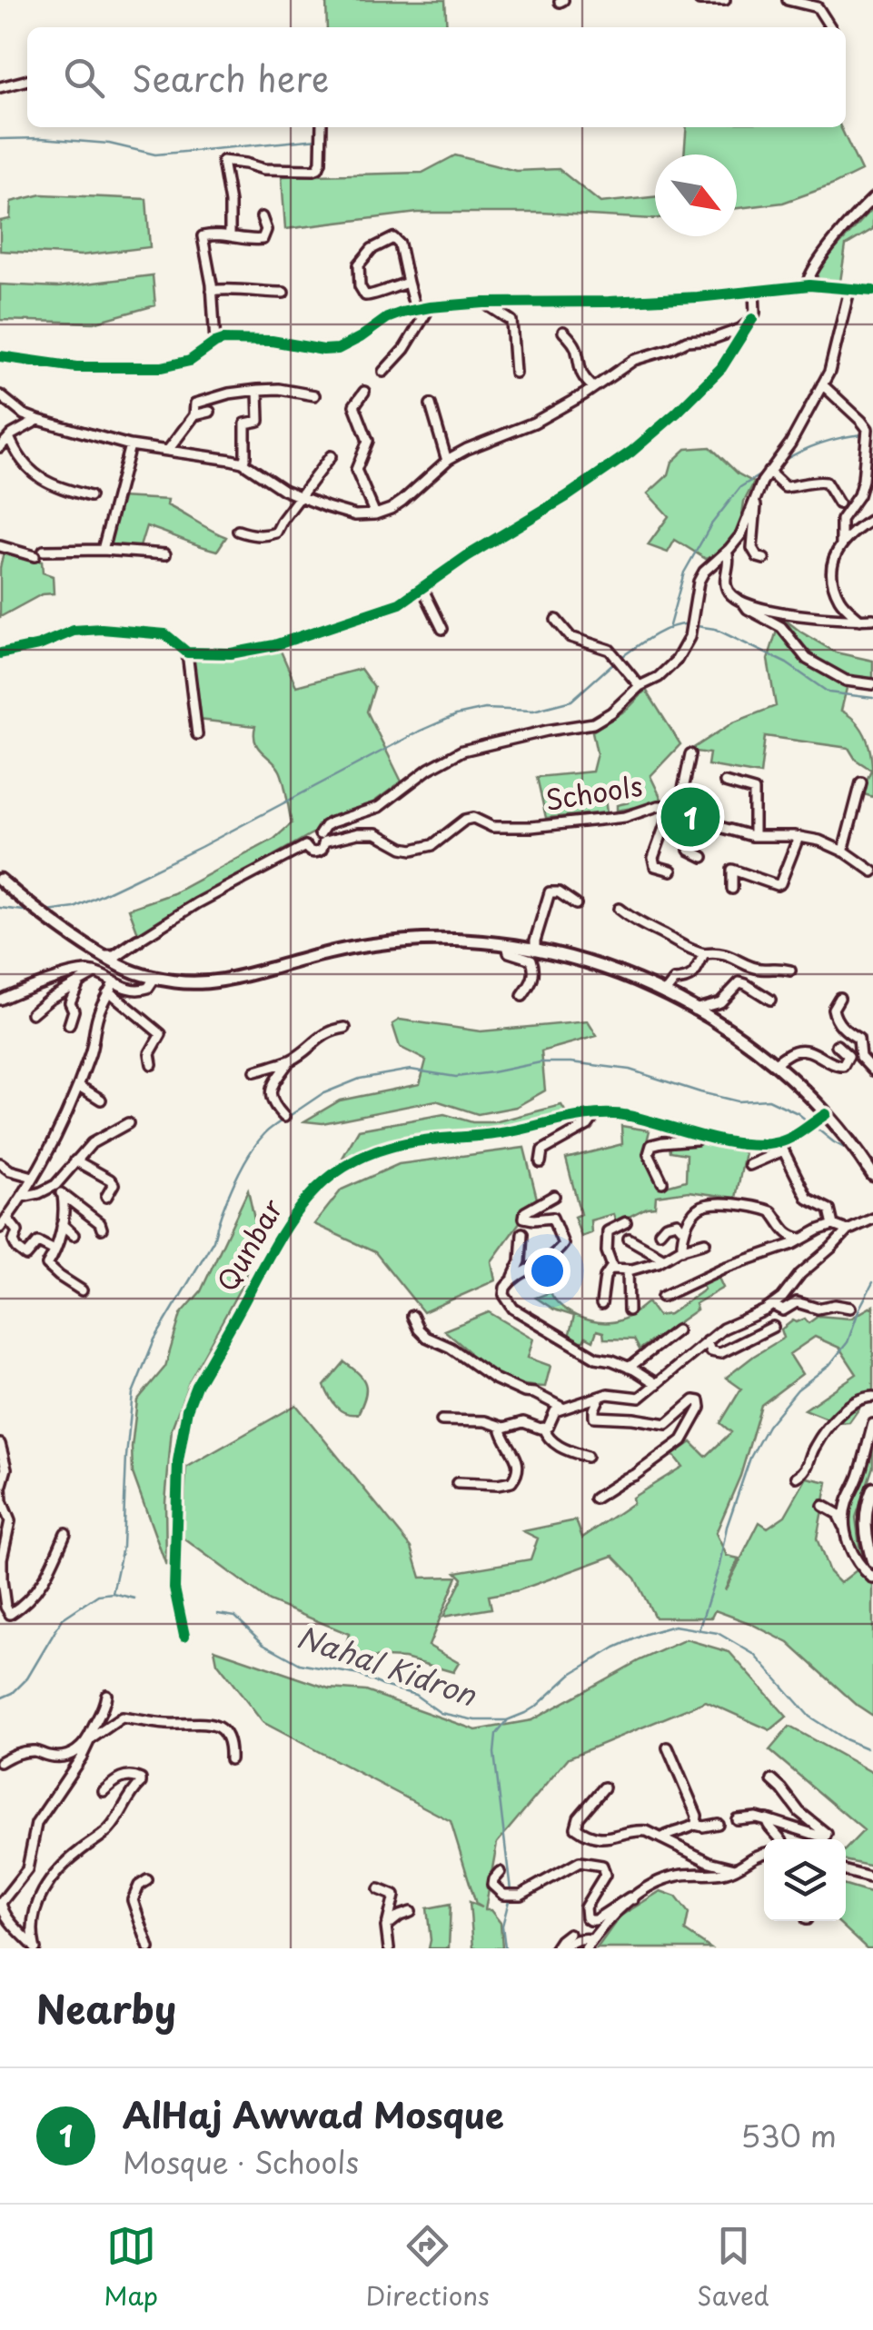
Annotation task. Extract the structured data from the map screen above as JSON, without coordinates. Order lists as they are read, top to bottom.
{
  "streets": {
    "street": ["Schools", "Qunbar"]
  },
  "water": ["Nahal Kidron"],
  "north": "bottom right",
  "page": {
    "search": "Search here",
    "pins": "1",
    "heading": "Nearby",
    "list": [
      {
        "mark": "1",
        "name": "AlHaj Awwad Mosque",
        "note": "Mosque · Schools",
        "value": "530 m"
      }
    ],
    "nav": ["Map", "Directions", "Saved"]
  }
}
